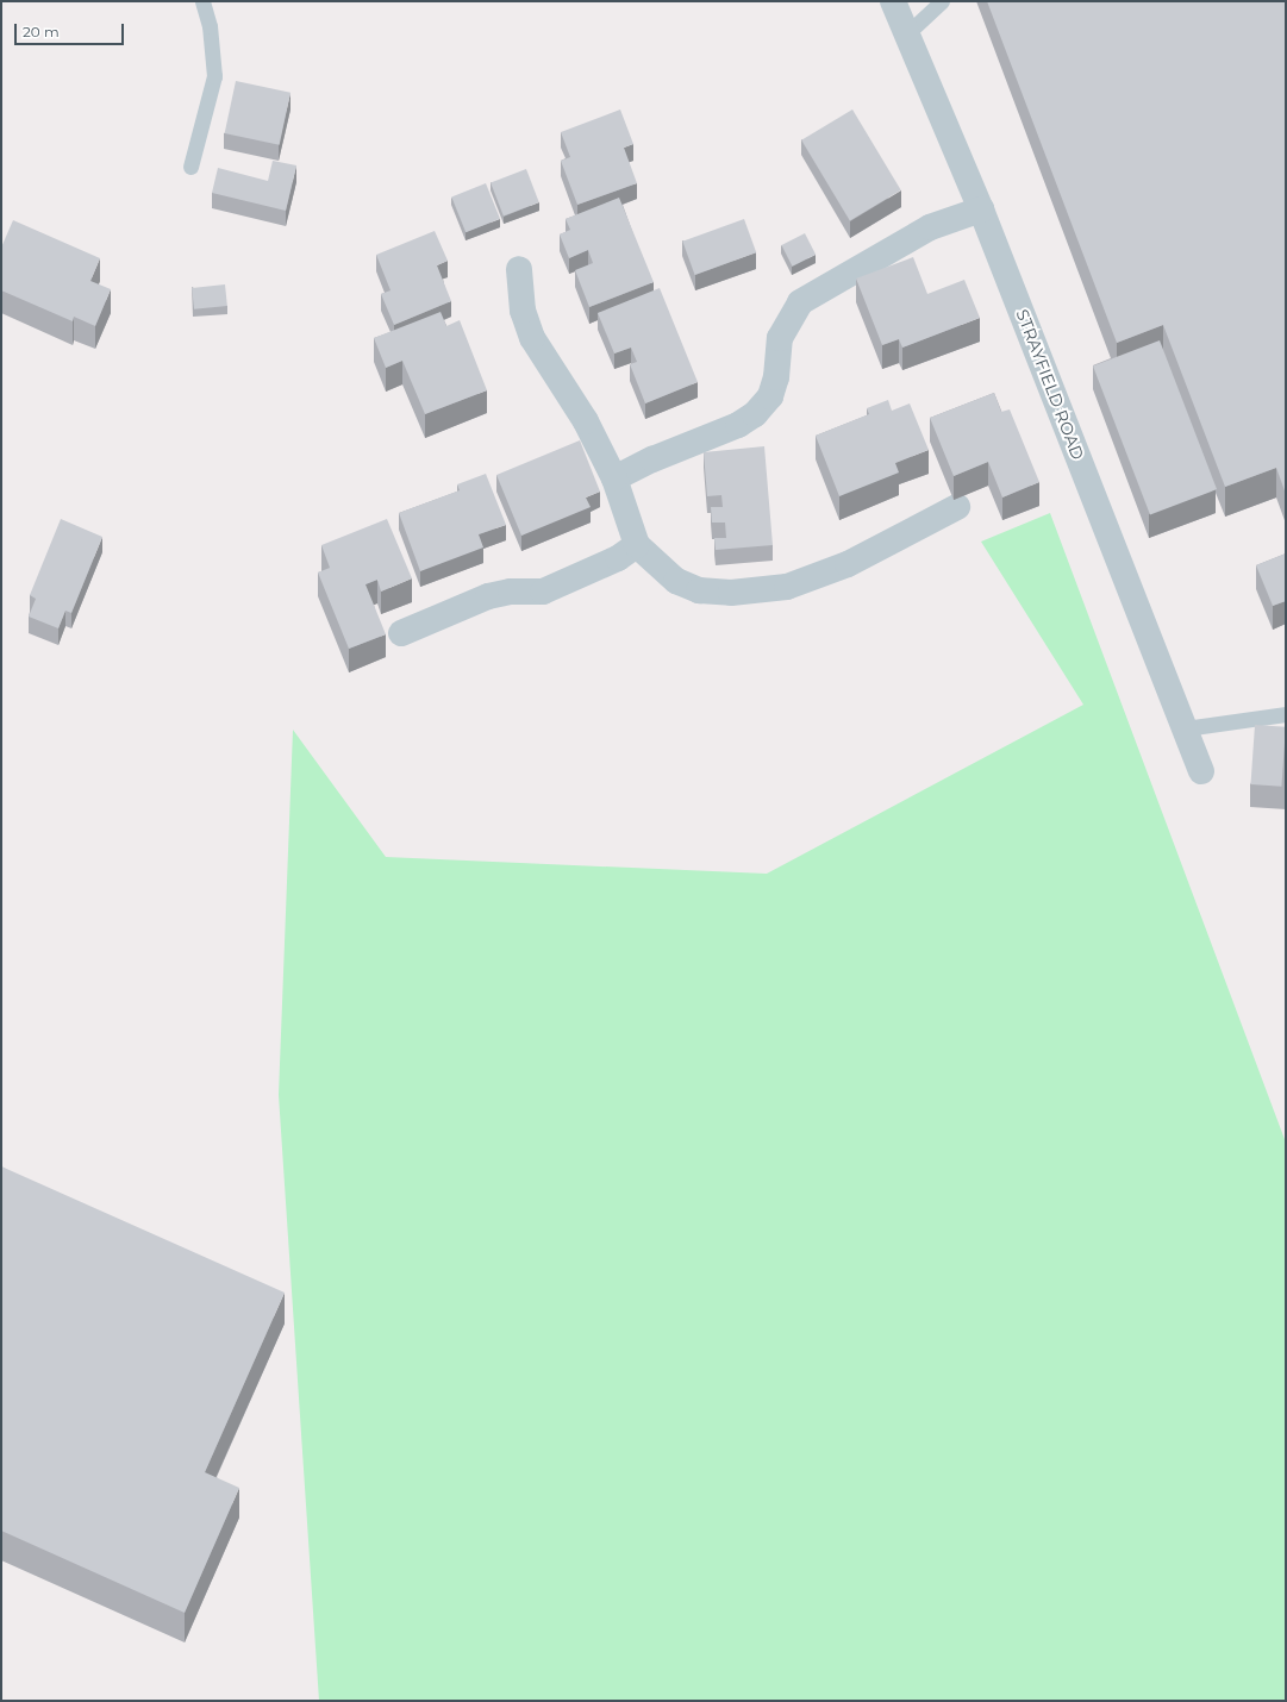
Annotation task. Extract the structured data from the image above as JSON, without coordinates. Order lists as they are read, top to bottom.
{
  "streets": {
    "street": ["STRAYFIELD ROAD"]
  },
  "scale_bar": "20 m"
}
